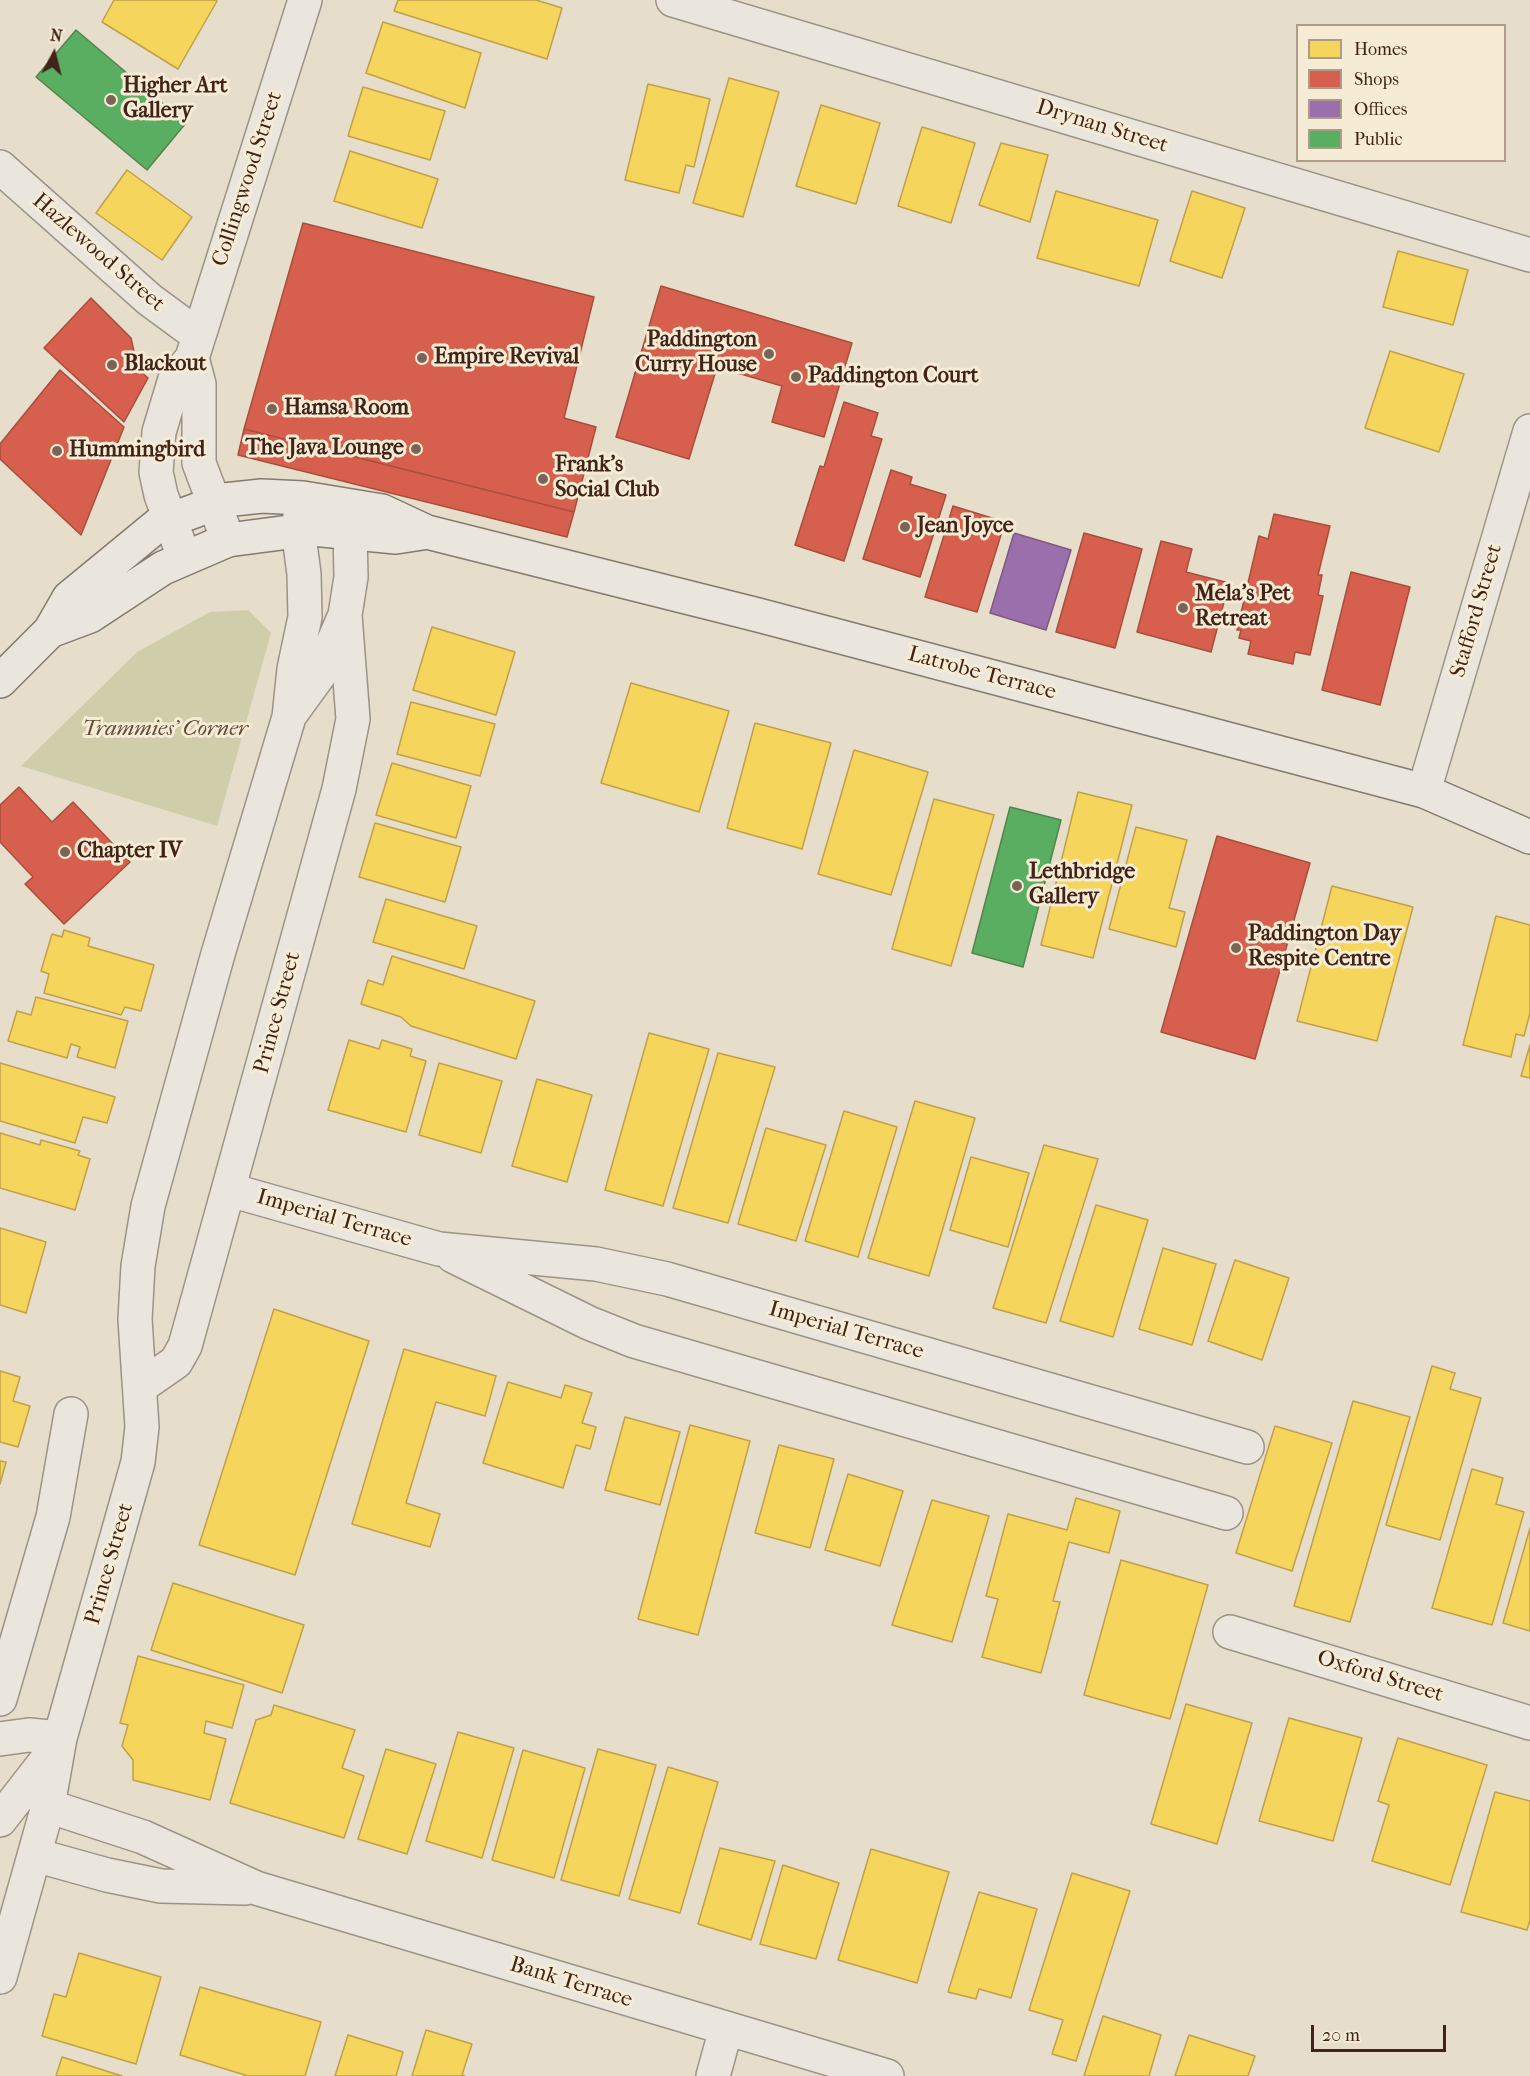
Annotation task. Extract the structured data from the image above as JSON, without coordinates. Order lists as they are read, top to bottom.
{
  "streets": {
    "street": [
      "Drynan Street",
      "Collingwood Street",
      "Hazlewood Street",
      "Stafford Street",
      "Latrobe Terrace",
      "Prince Street",
      "Imperial Terrace",
      "Oxford Street",
      "Bank Terrace"
    ]
  },
  "crossings": [
    ["Collingwood Street", "Hazlewood Street"],
    ["Collingwood Street", "Latrobe Terrace"],
    ["Stafford Street", "Latrobe Terrace"],
    ["Latrobe Terrace", "Prince Street"],
    ["Prince Street", "Imperial Terrace"],
    ["Prince Street", "Bank Terrace"]
  ],
  "parks": ["Trammies' Corner"],
  "places": [
    "Higher Art Gallery",
    "Paddington Curry House",
    "Empire Revival",
    "Blackout",
    "Paddington Court",
    "Hamsa Room",
    "The Java Lounge",
    "Hummingbird",
    "Frank's Social Club",
    "Jean Joyce",
    "Mela's Pet Retreat",
    "Chapter IV",
    "Lethbridge Gallery",
    "Paddington Day Respite Centre"
  ],
  "legend": [
    "Homes",
    "Shops",
    "Offices",
    "Public"
  ],
  "scale_bar": "20 m",
  "north": "top"
}
